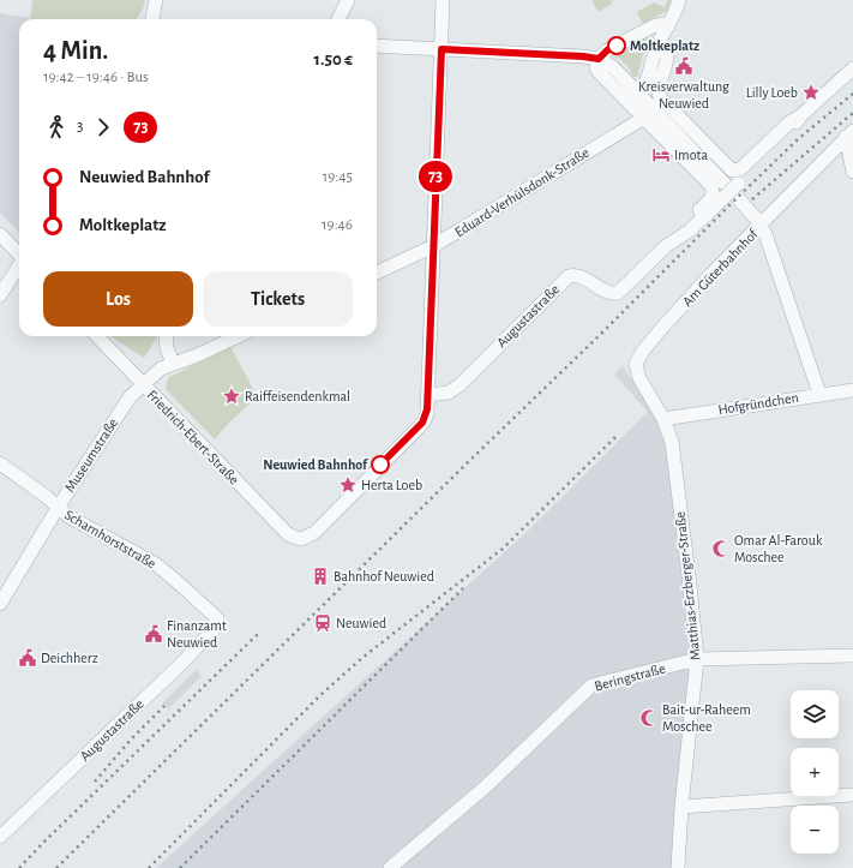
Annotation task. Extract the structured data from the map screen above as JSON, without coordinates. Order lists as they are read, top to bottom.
{
  "streets": {
    "street": [
      "Eduard-Verhülsdonk-Straße",
      "Am Güterbahnhof",
      "Augustastraße",
      "Hofgründchen",
      "Friedrich-Ebert-Straße",
      "Museumstraße",
      "Scharnhorststraße",
      "Matthias-Erzberger-Straße",
      "Beringstraße"
    ]
  },
  "crossings": [
    ["Eduard-Verhülsdonk-Straße", "Augustastraße"],
    ["Am Güterbahnhof", "Hofgründchen"],
    ["Am Güterbahnhof", "Matthias-Erzberger-Straße"],
    ["Augustastraße", "Friedrich-Ebert-Straße"],
    ["Augustastraße", "Scharnhorststraße"],
    ["Hofgründchen", "Matthias-Erzberger-Straße"],
    ["Friedrich-Ebert-Straße", "Museumstraße"],
    ["Museumstraße", "Scharnhorststraße"],
    ["Matthias-Erzberger-Straße", "Beringstraße"]
  ],
  "places": {
    "other": ["Moltkeplatz", "Neuwied Bahnhof"],
    "public building": ["Kreisverwaltung Neuwied", "Finanzamt Neuwied", "Deichherz"],
    "place": ["Lilly Loeb", "Raiffeisendenkmal", "Herta Loeb"],
    "hotel": ["Imota"],
    "mosque": ["Omar Al-Farouk Moschee", "Bait-ur-Raheem Moschee"],
    "building": ["Bahnhof Neuwied"],
    "station": ["Neuwied"]
  },
  "lines": ["bus line 73"],
  "page": {
    "on_map": "73",
    "heading": ["4 Min.", "19:42 – 19:46 · Bus", "1.50 €"],
    "legs": ["3", "73"],
    "list": [
      {
        "name": "Neuwied Bahnhof",
        "value": "19:45"
      },
      {
        "name": "Moltkeplatz",
        "value": "19:46"
      }
    ],
    "buttons": ["Los", "Tickets"],
    "map_buttons": ["+", "−"]
  }
}
